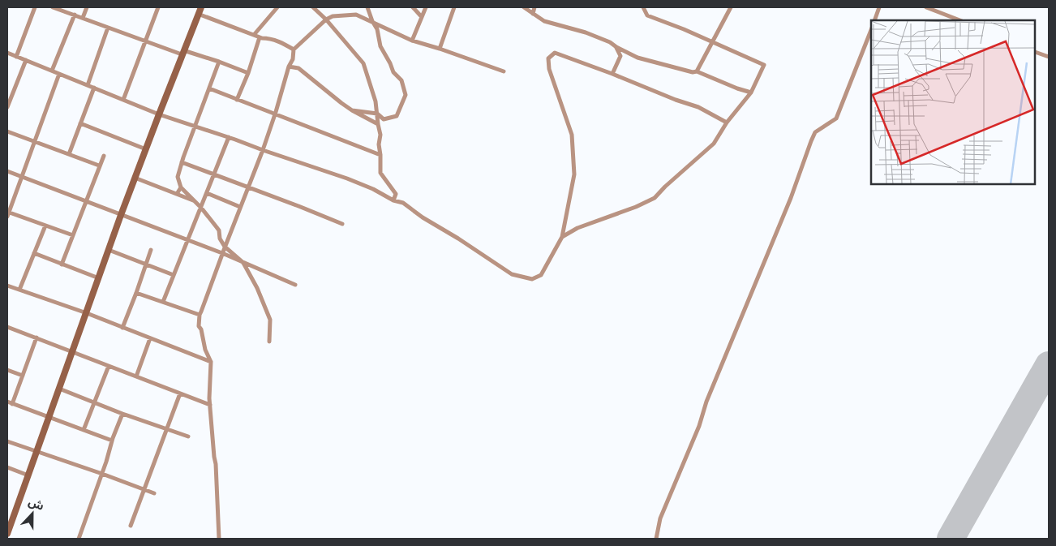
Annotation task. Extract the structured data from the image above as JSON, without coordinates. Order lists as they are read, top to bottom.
{
  "north": "top"
}
